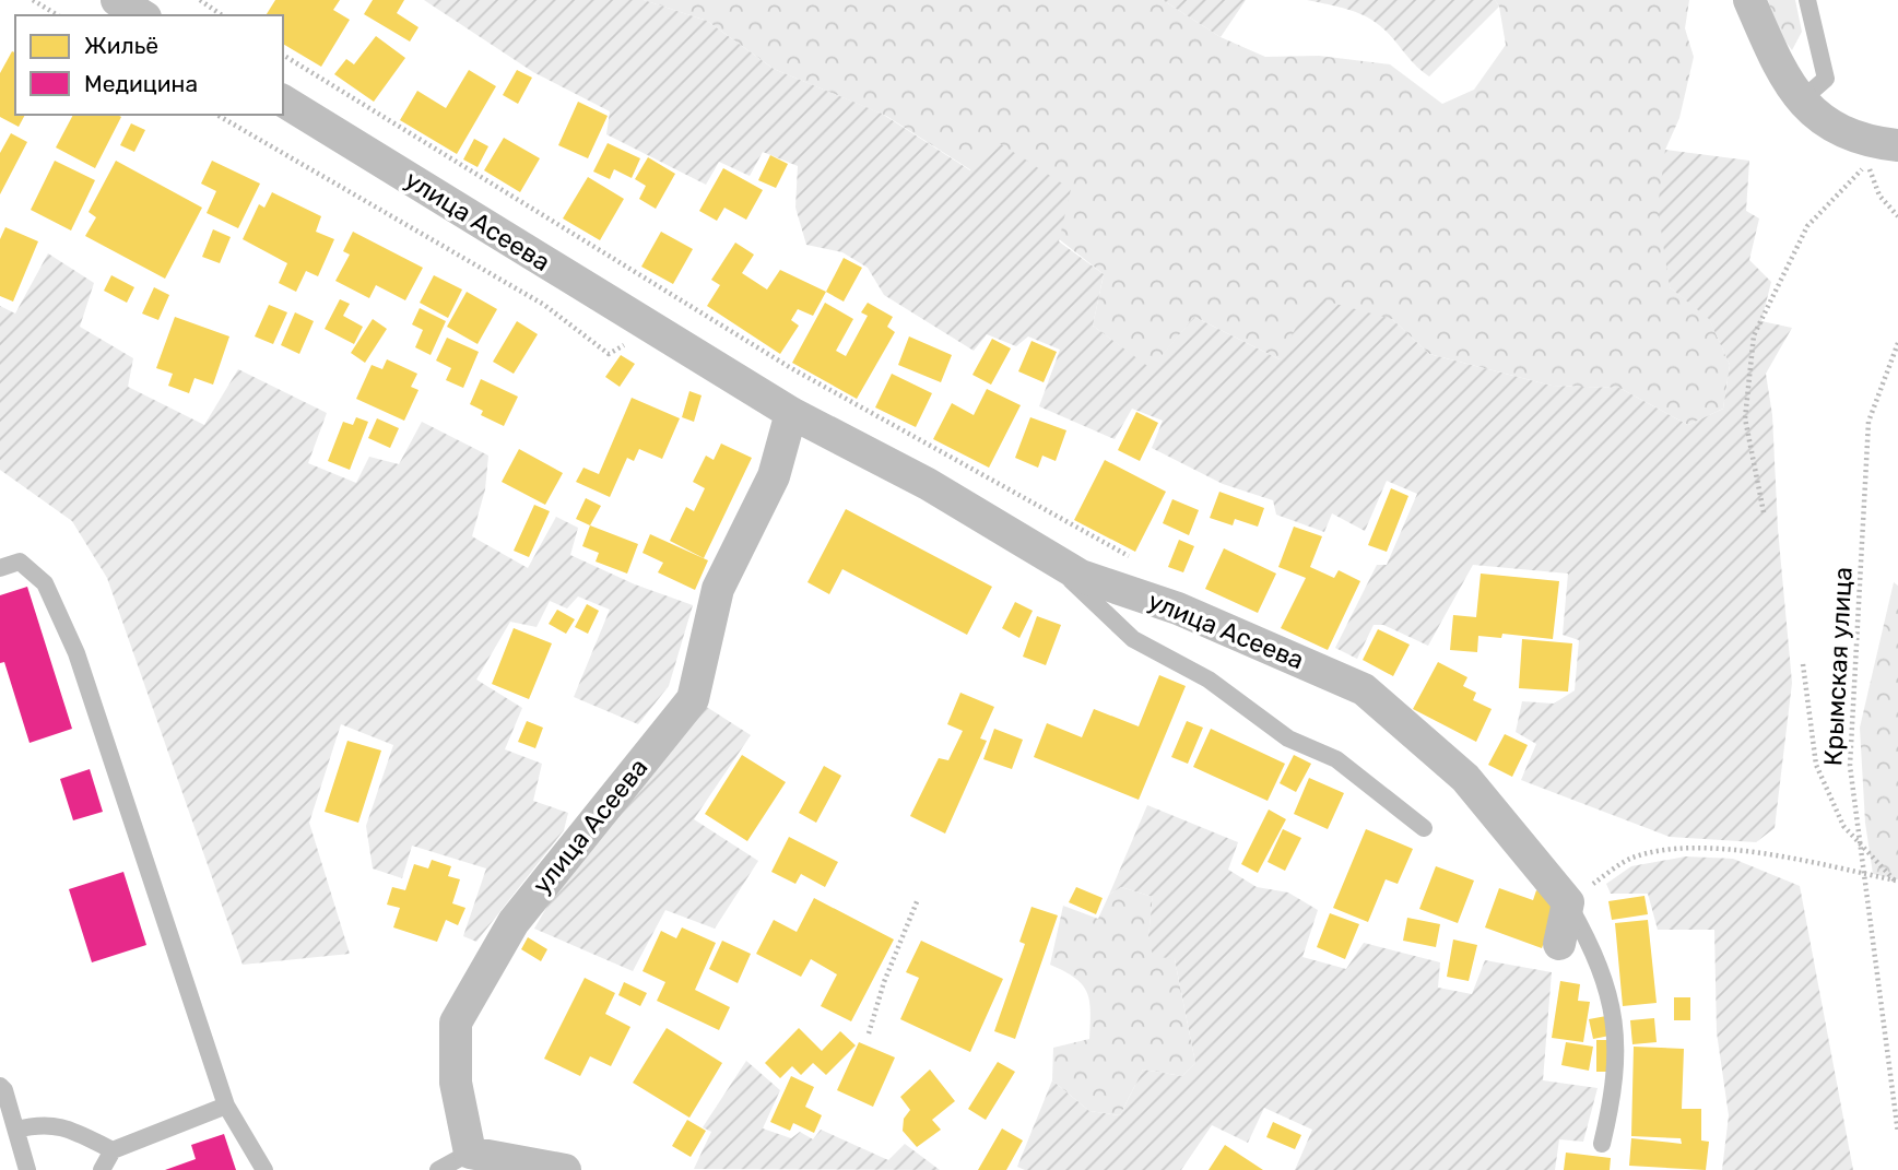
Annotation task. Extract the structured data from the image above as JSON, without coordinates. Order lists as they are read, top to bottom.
{
  "streets": {
    "street": ["улица Асеева"],
    "path": ["Крымская улица"]
  },
  "legend": ["Жильё", "Медицина"]
}
